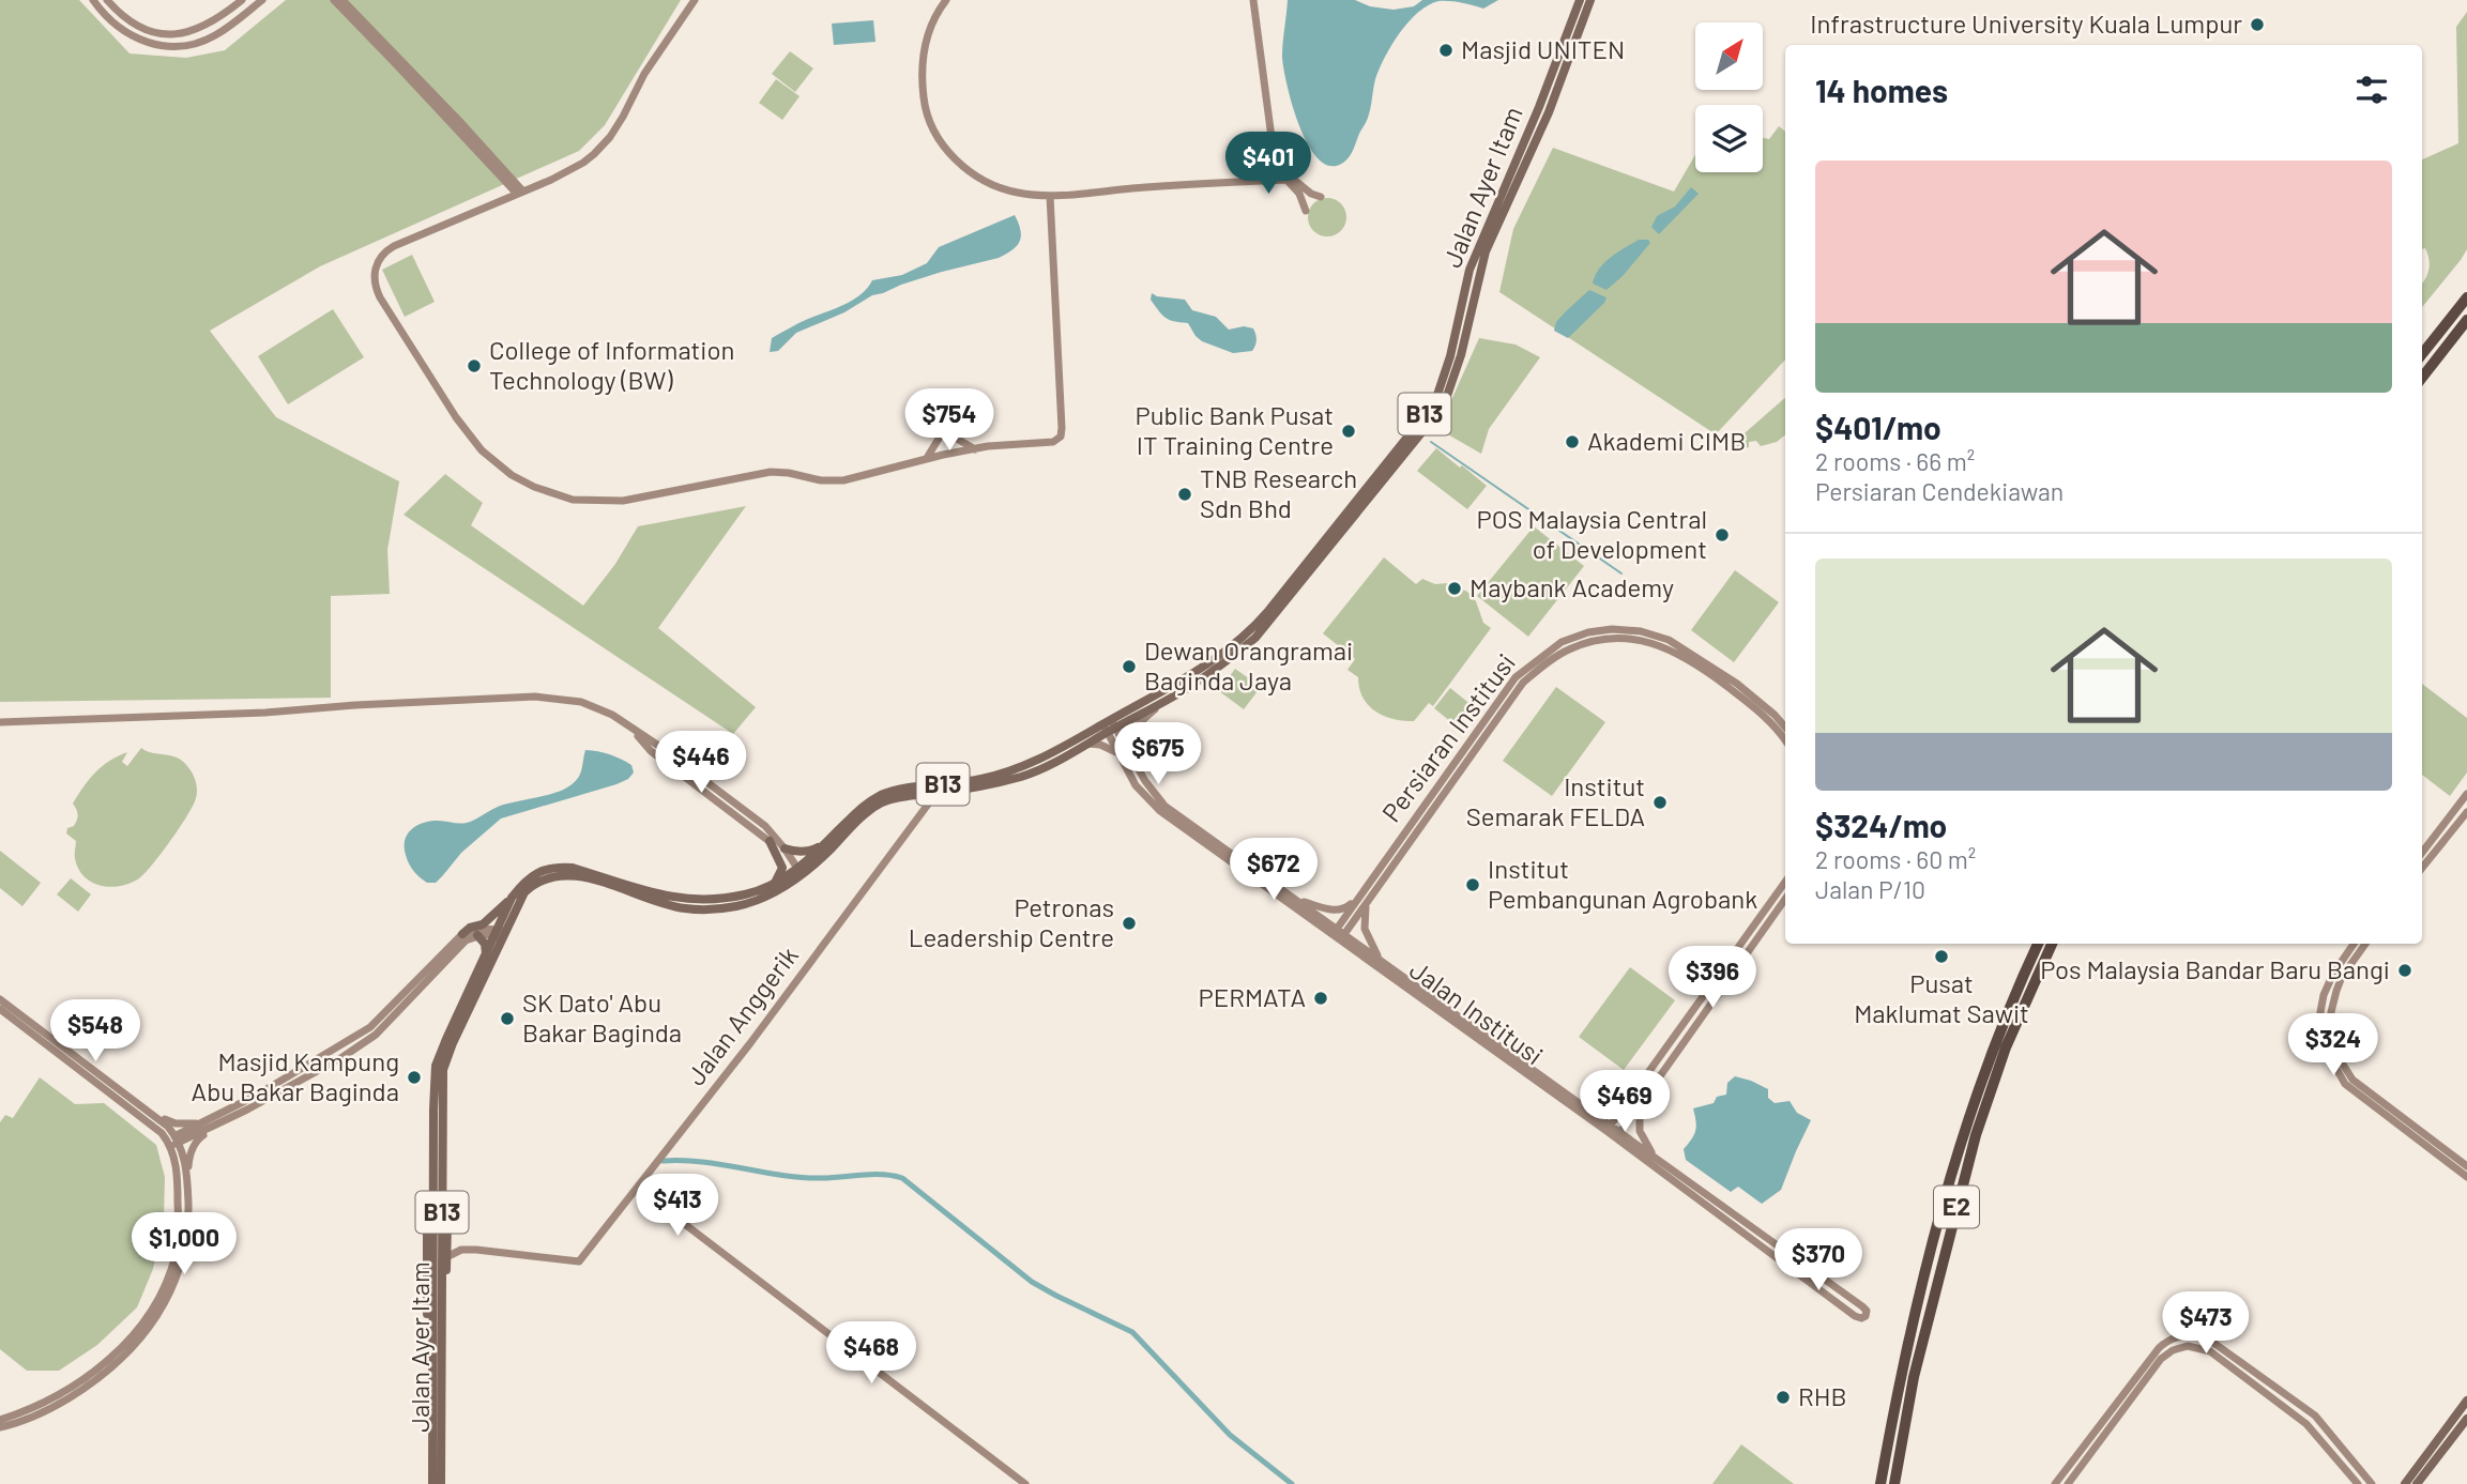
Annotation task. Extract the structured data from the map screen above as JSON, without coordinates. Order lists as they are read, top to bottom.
{
  "streets": {
    "highway": ["E2"],
    "main road": ["Jalan Ayer Itam", "B13"],
    "street": ["Persiaran Institusi", "Jalan Institusi", "Jalan Anggerik"]
  },
  "crossings": [
    ["Jalan Ayer Itam", "B13"],
    ["Jalan Ayer Itam", "Jalan Institusi"],
    ["Jalan Ayer Itam", "Jalan Anggerik"],
    ["Persiaran Institusi", "Jalan Institusi"]
  ],
  "places": [
    "Infrastructure University Kuala Lumpur",
    "Masjid UNITEN",
    "College of Information Technology (BW)",
    "Public Bank Pusat IT Training Centre",
    "Akademi CIMB",
    "TNB Research Sdn Bhd",
    "POS Malaysia Central of Development",
    "Maybank Academy",
    "Dewan Orangramai Baginda Jaya",
    "Institut Semarak FELDA",
    "Institut Pembangunan Agrobank",
    "Petronas Leadership Centre",
    "Pusat Maklumat Sawit",
    "Pos Malaysia Bandar Baru Bangi",
    "PERMATA",
    "SK Dato' Abu Bakar Baginda",
    "Masjid Kampung Abu Bakar Baginda",
    "RHB"
  ],
  "north": "top right",
  "page": {
    "heading": "14 homes",
    "price": [
      "$401",
      "$754",
      "$675",
      "$446",
      "$672",
      "$396",
      "$548",
      "$324",
      "$469",
      "$413",
      "$1,000",
      "$370",
      "$473",
      "$468"
    ],
    "list": [
      {
        "name": "$401/mo",
        "note": "2 rooms · 66 m² · Persiaran Cendekiawan"
      },
      {
        "name": "$324/mo",
        "note": "2 rooms · 60 m² · Jalan P/10"
      }
    ]
  }
}
